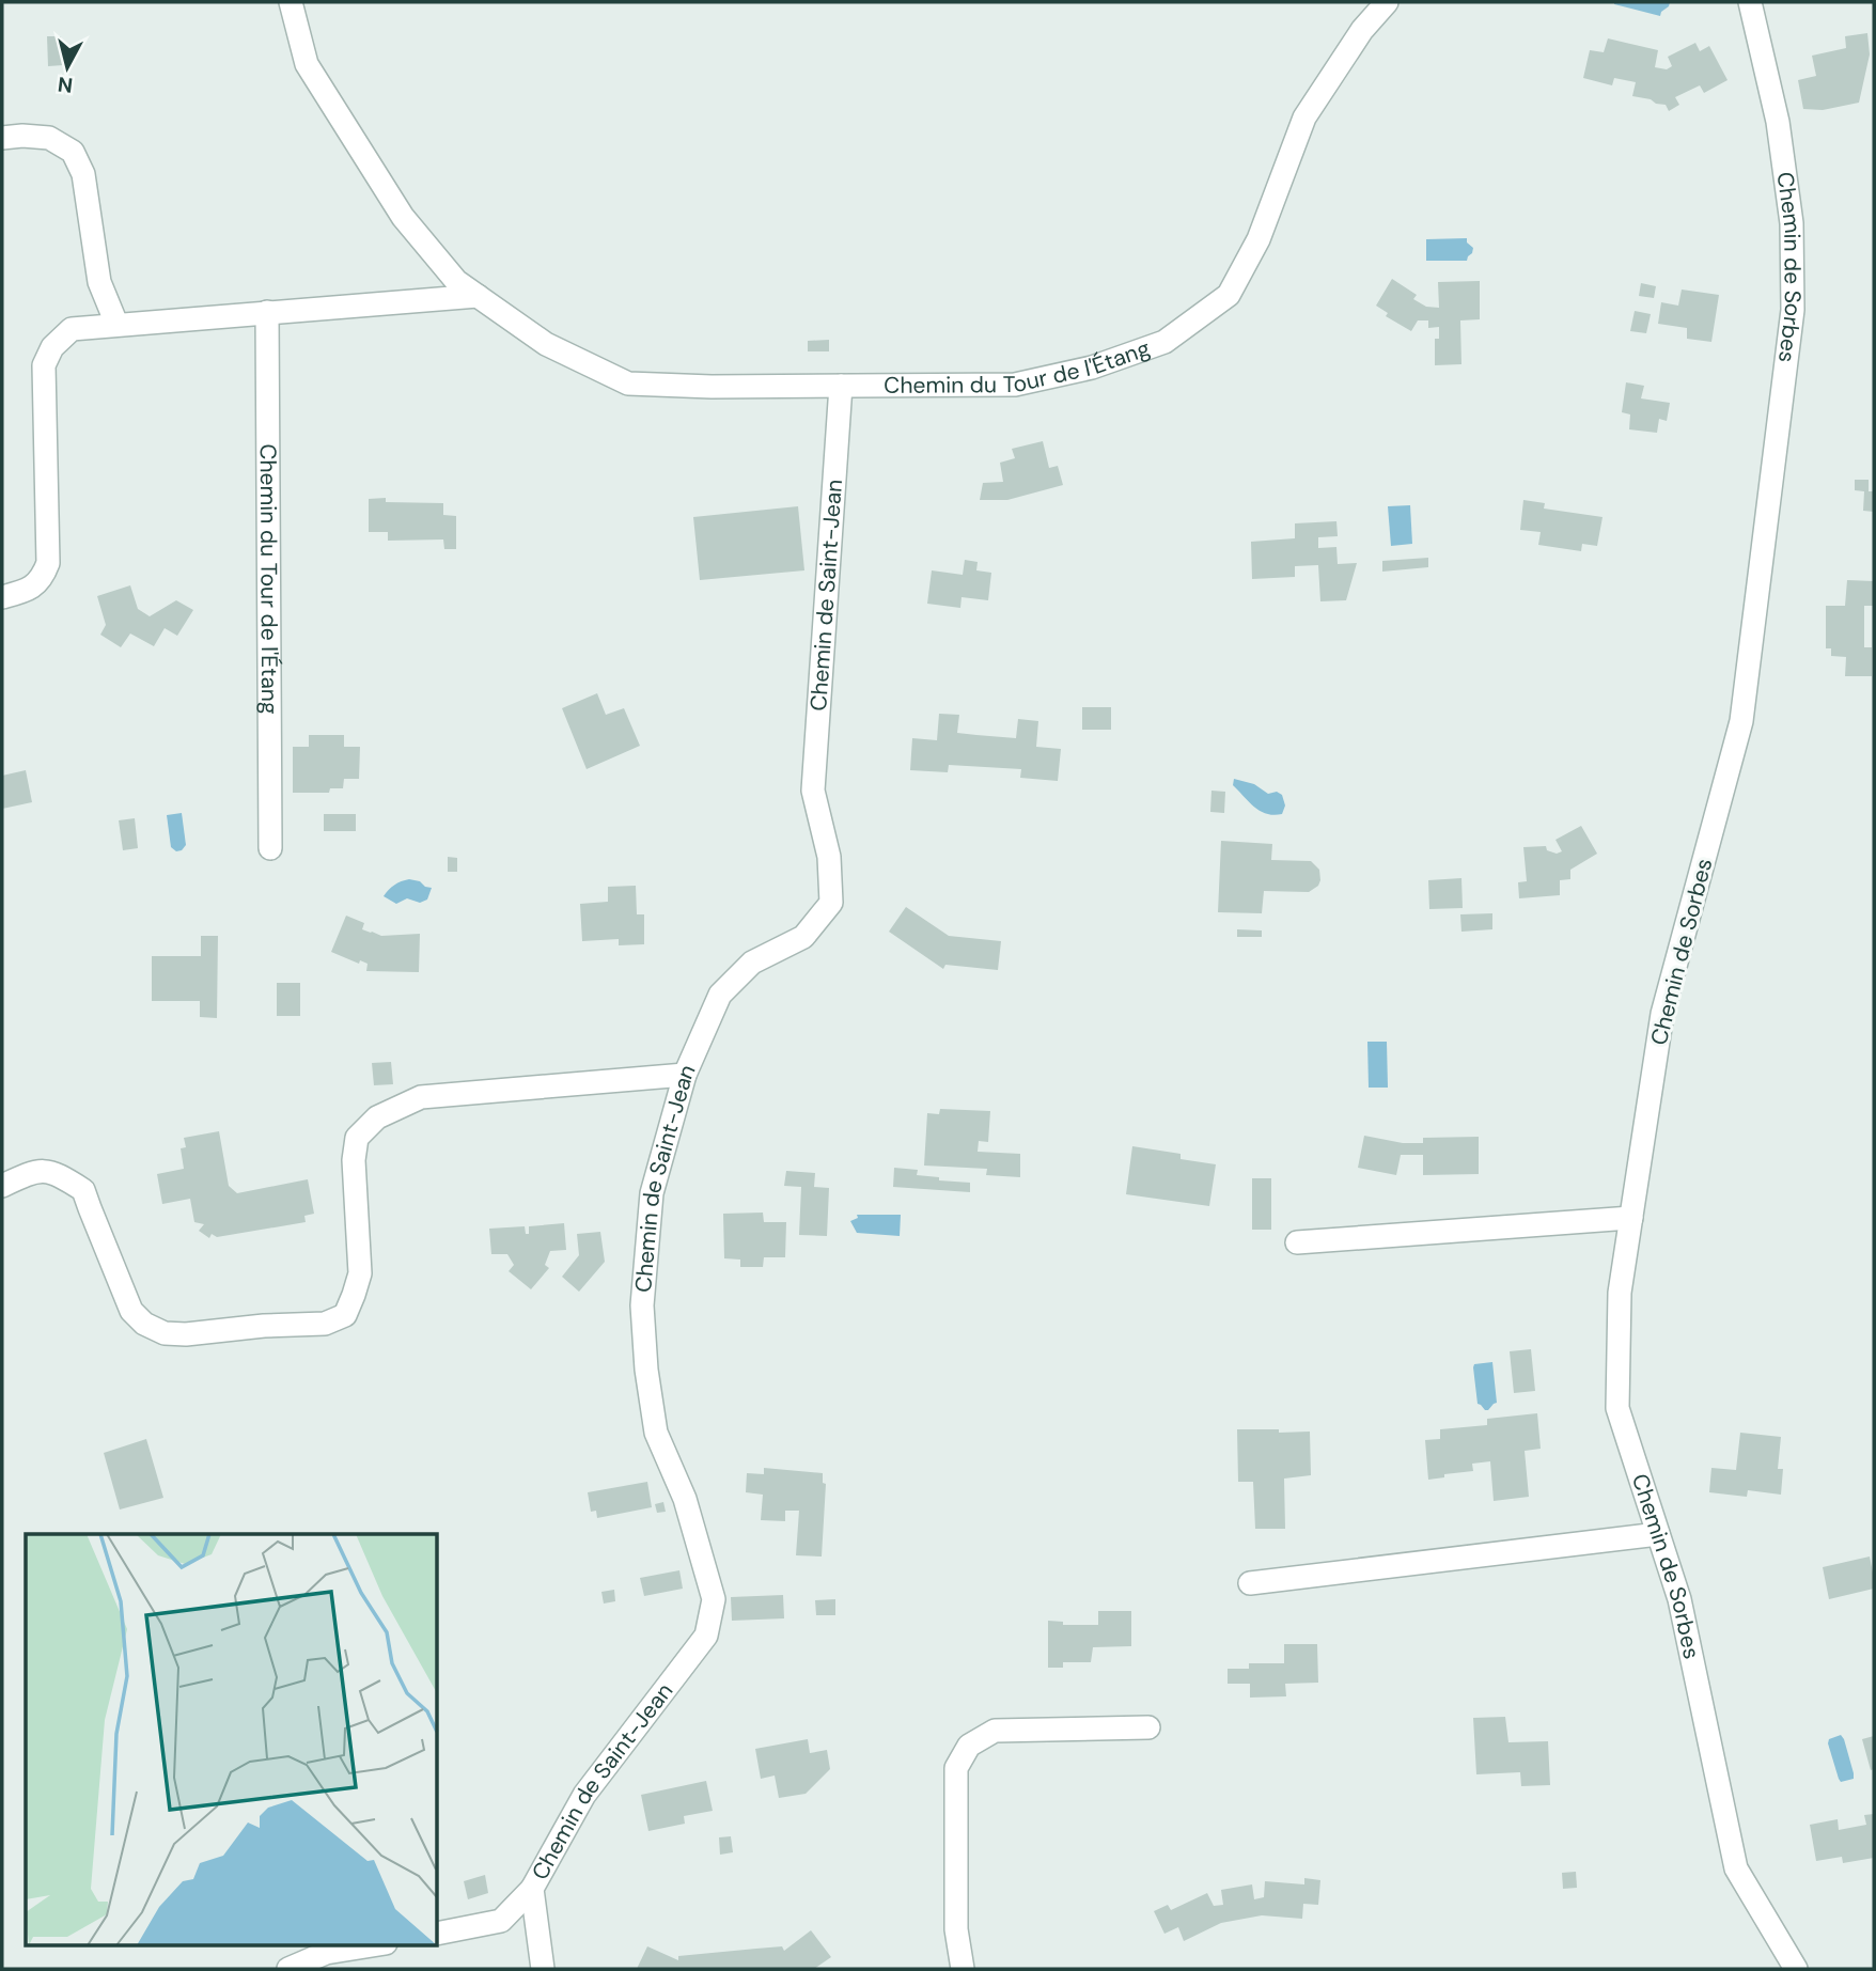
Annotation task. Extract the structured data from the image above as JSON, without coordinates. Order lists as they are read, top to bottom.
{
  "streets": {
    "street": ["Chemin de Sorbes", "Chemin du Tour de l'Étang", "Chemin de Saint-Jean"]
  },
  "crossings": [
    ["Chemin du Tour de l'Étang", "Chemin de Saint-Jean"]
  ],
  "north": "bottom"
}
